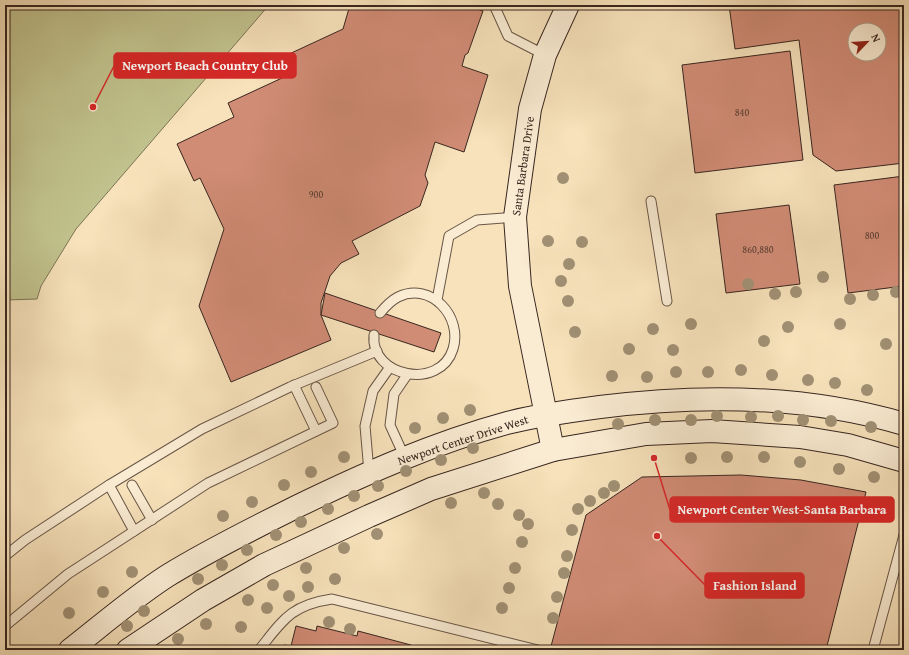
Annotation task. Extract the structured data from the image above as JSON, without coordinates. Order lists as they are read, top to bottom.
{
  "streets": {
    "main road": ["Santa Barbara Drive", "Newport Center Drive West"]
  },
  "crossings": [
    ["Santa Barbara Drive", "Newport Center Drive West"]
  ],
  "places": ["Newport Beach Country Club", "Newport Center West-Santa Barbara", "Fashion Island"],
  "house_numbers": [
    "840",
    "900",
    "800",
    "860,880"
  ],
  "north": "top right"
}
